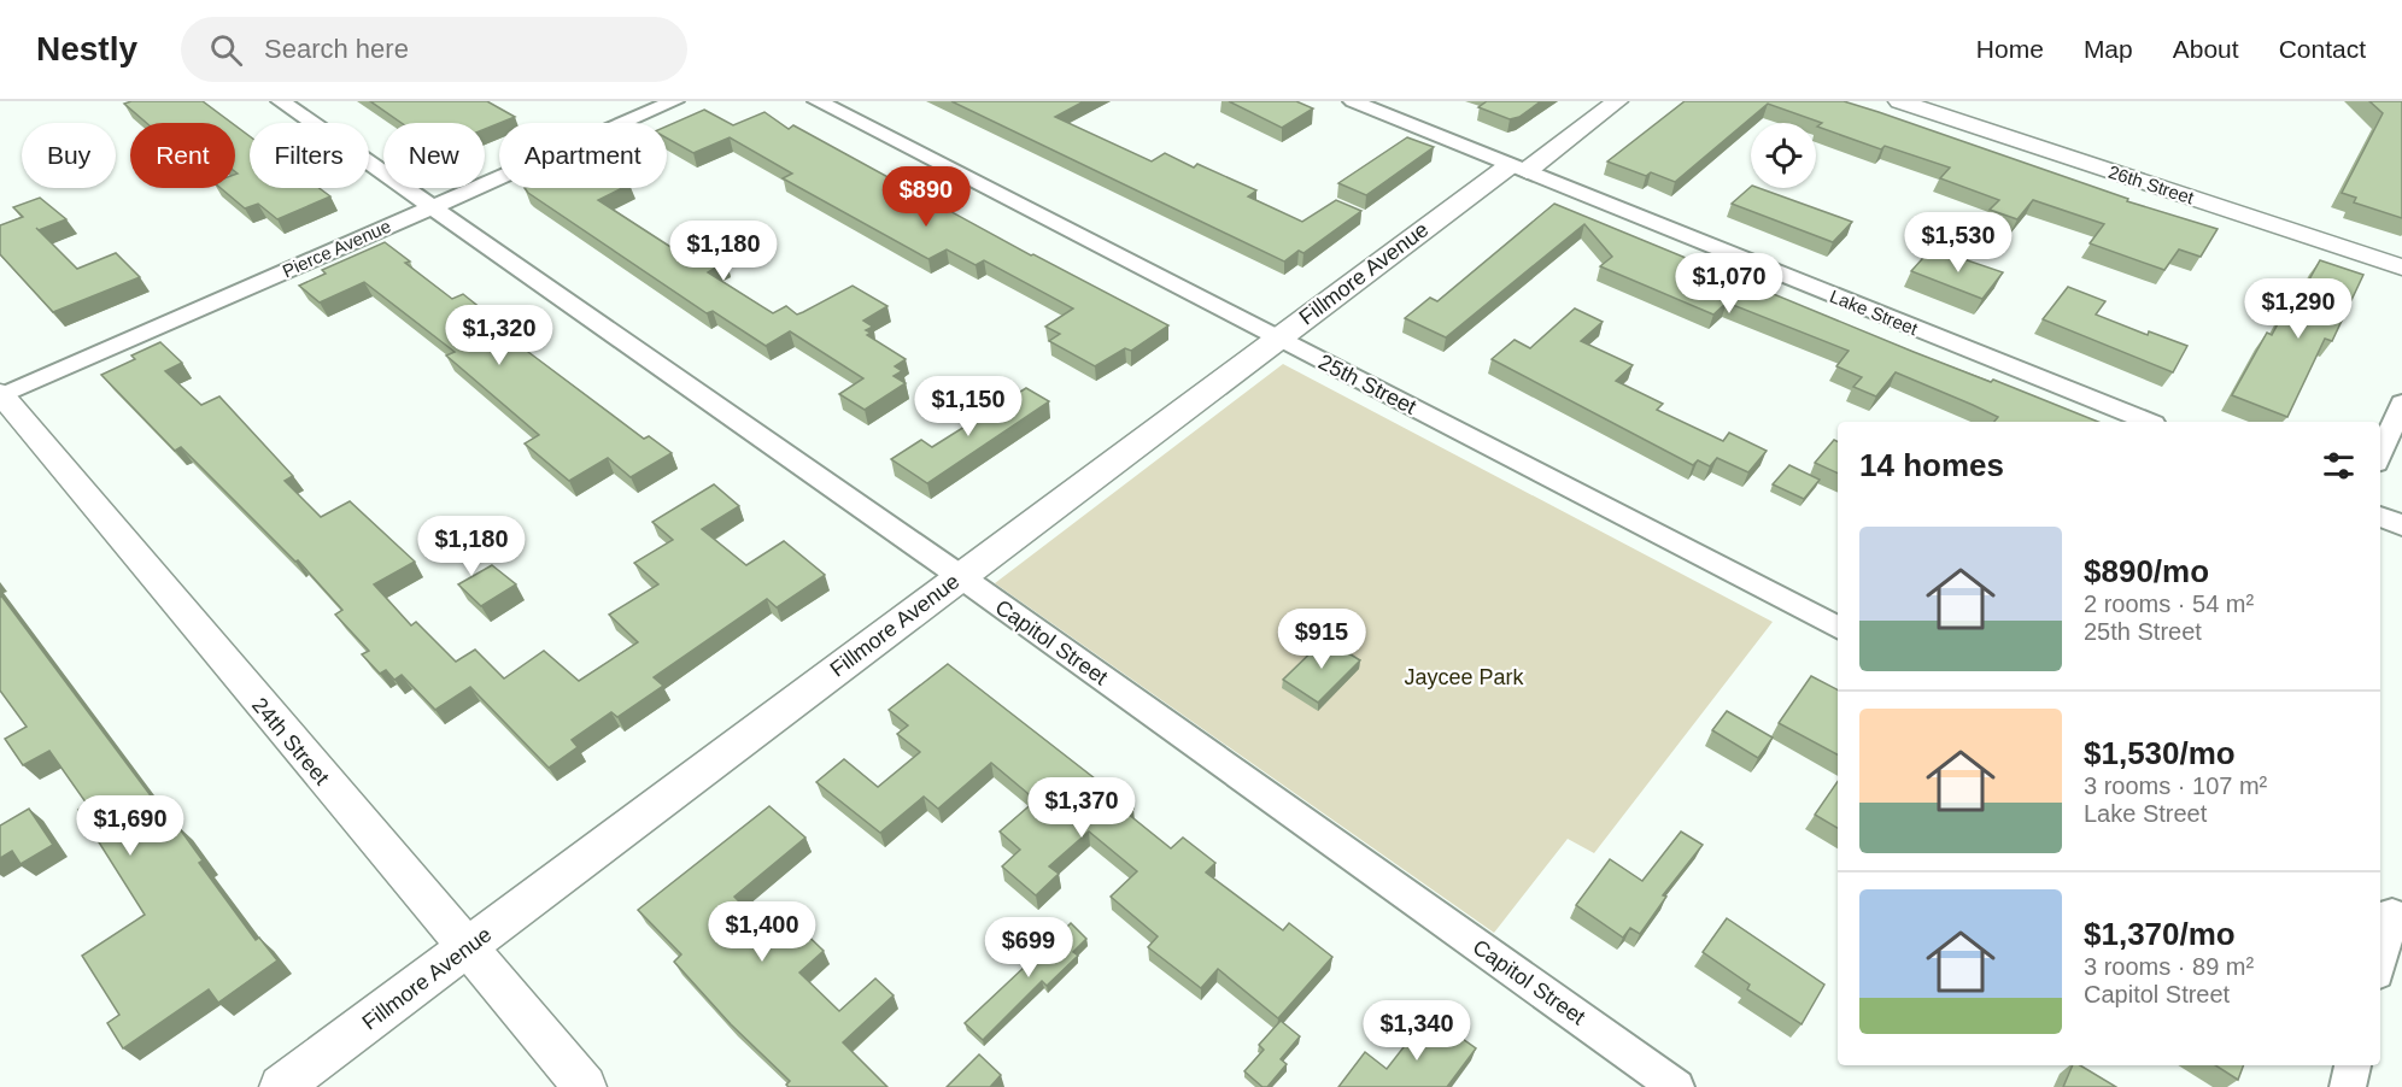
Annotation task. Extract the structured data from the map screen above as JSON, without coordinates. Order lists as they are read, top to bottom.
{
  "streets": {
    "street": [
      "26th Street",
      "Pierce Avenue",
      "Fillmore Avenue",
      "Lake Street",
      "25th Street",
      "Capitol Street",
      "24th Street"
    ]
  },
  "crossings": [
    ["Pierce Avenue", "Capitol Street"],
    ["Pierce Avenue", "24th Street"],
    ["Fillmore Avenue", "Lake Street"],
    ["Fillmore Avenue", "25th Street"],
    ["Fillmore Avenue", "Capitol Street"],
    ["Fillmore Avenue", "24th Street"]
  ],
  "parks": ["Jaycee Park"],
  "page": {
    "header": "Nestly",
    "search": "Search here",
    "nav": [
      "Home",
      "Map",
      "About",
      "Contact"
    ],
    "chip": [
      "Buy",
      "Rent",
      "Filters",
      "New",
      "Apartment"
    ],
    "price": [
      "$890",
      "$1,530",
      "$1,180",
      "$1,070",
      "$1,290",
      "$1,320",
      "$1,150",
      "$1,180",
      "$915",
      "$1,370",
      "$1,690",
      "$1,400",
      "$699",
      "$1,340"
    ],
    "heading": "14 homes",
    "list": [
      {
        "name": "$890/mo",
        "note": "2 rooms · 54 m² · 25th Street"
      },
      {
        "name": "$1,530/mo",
        "note": "3 rooms · 107 m² · Lake Street"
      },
      {
        "name": "$1,370/mo",
        "note": "3 rooms · 89 m² · Capitol Street"
      }
    ]
  }
}
